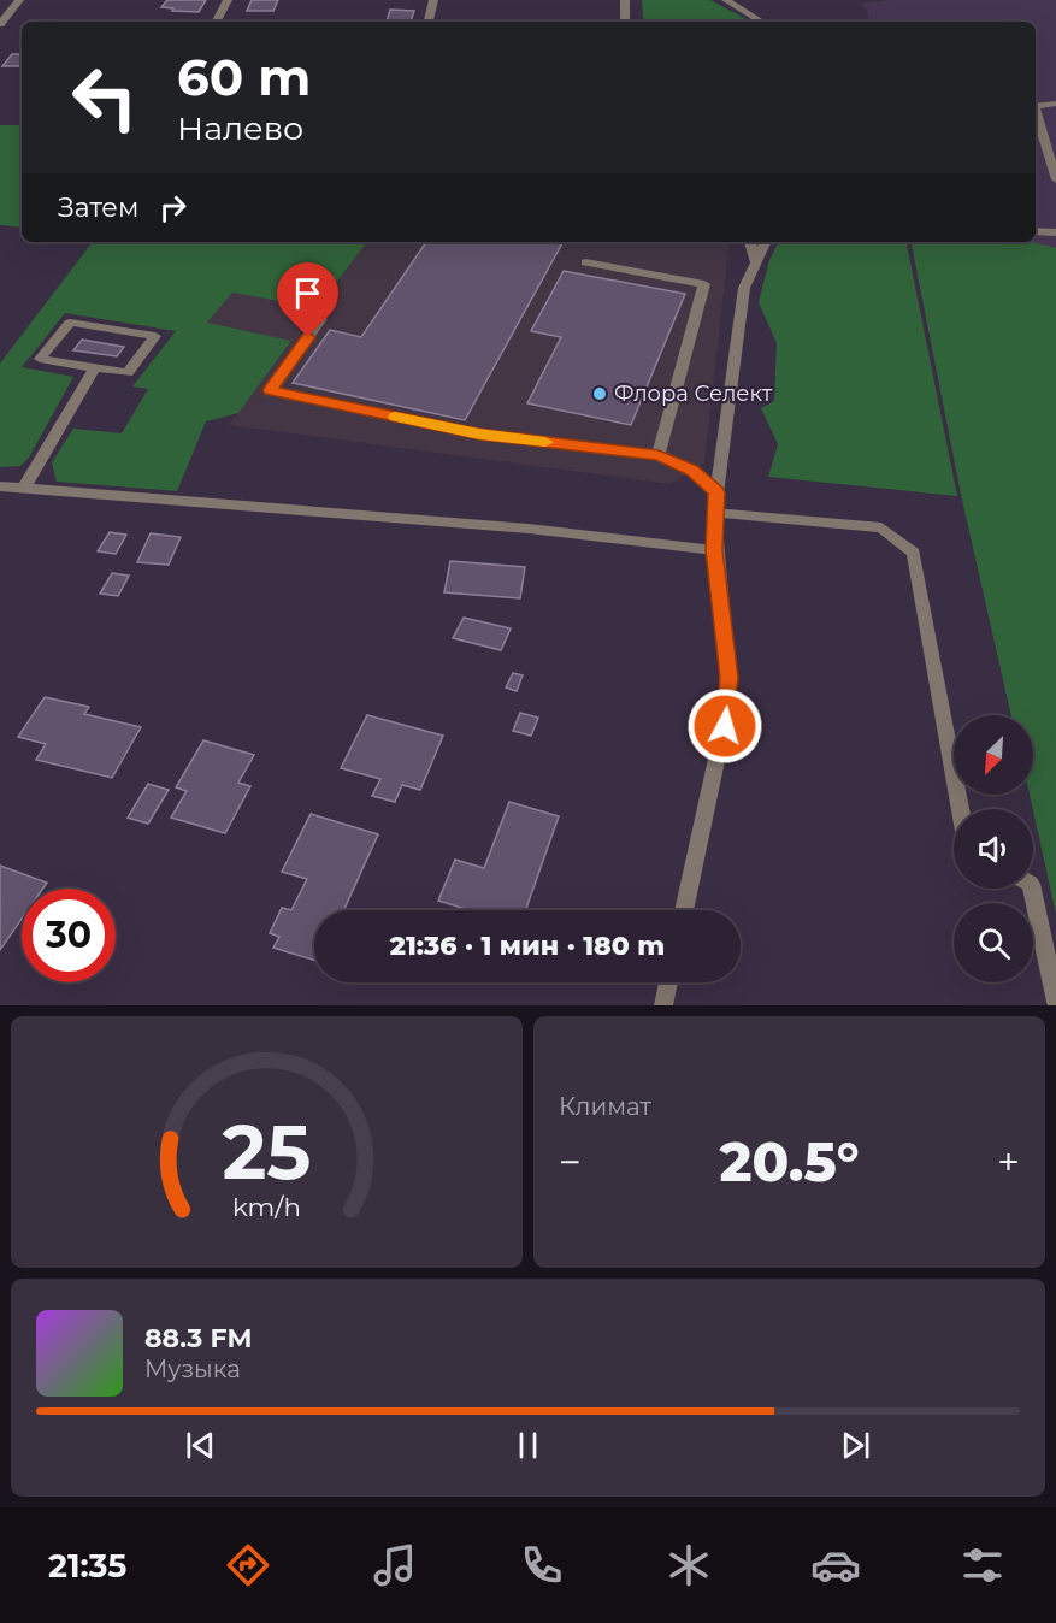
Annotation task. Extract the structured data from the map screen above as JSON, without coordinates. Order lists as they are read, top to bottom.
{
  "places": ["Флора Селект"],
  "north": "bottom left",
  "page": {
    "turn": ["60 m", "Налево"],
    "then": "Затем",
    "limit": "30",
    "trip": "21:36 · 1 мин · 180 m",
    "tile": "Климат",
    "heat": ["−", "20.5°", "+"],
    "song": ["88.3 FM", "Музыка"],
    "tabs": "21:35",
    "gauge": ["25", "km/h"]
  }
}
